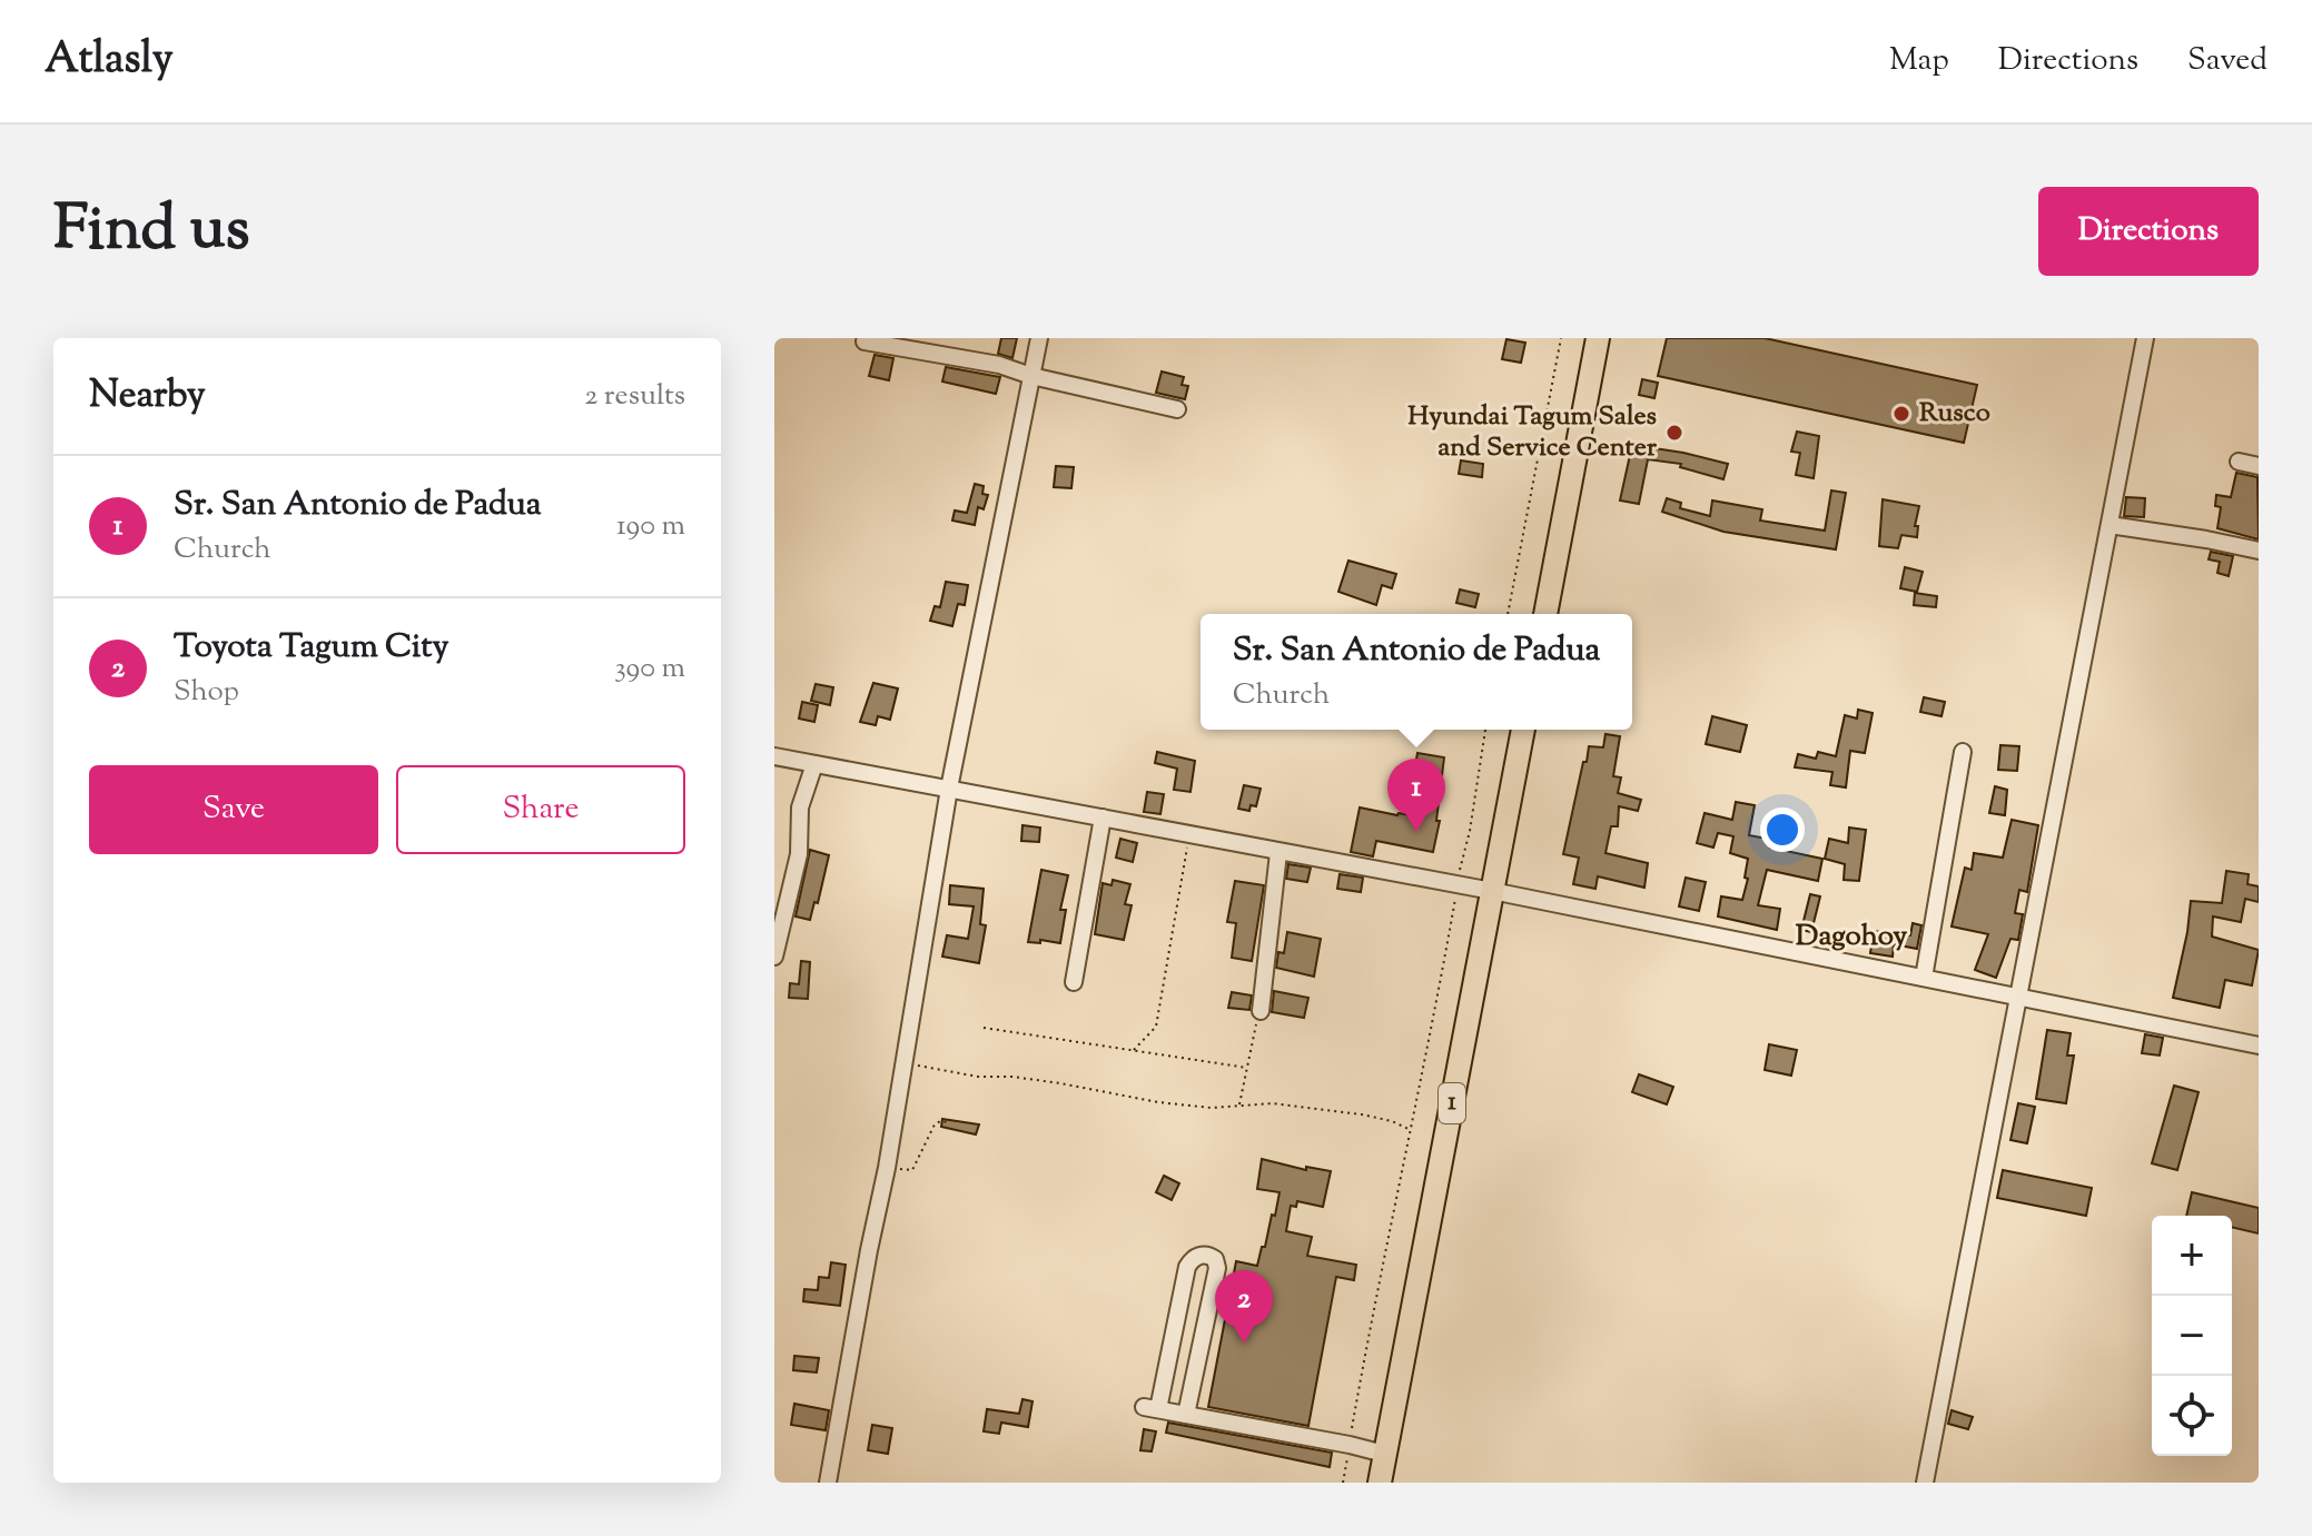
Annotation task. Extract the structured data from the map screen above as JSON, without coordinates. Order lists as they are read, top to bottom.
{
  "streets": {
    "highway": ["1"]
  },
  "districts": ["Dagohoy"],
  "places": ["Rusco", "Hyundai Tagum Sales and Service Center"],
  "page": {
    "header": "Atlasly",
    "nav": ["Map", "Directions", "Saved"],
    "title": "Find us",
    "buttons": [
      "Directions",
      ["Save", "Share"]
    ],
    "heading": ["Nearby", "2 results"],
    "list": [
      {
        "mark": "1",
        "name": "Sr. San Antonio de Padua",
        "note": "Church",
        "value": "190 m"
      },
      {
        "mark": "2",
        "name": "Toyota Tagum City",
        "note": "Shop",
        "value": "390 m"
      }
    ],
    "popup": ["Sr. San Antonio de Padua", "Church"],
    "pins": ["1", "2"],
    "map_buttons": ["+", "−"]
  }
}
